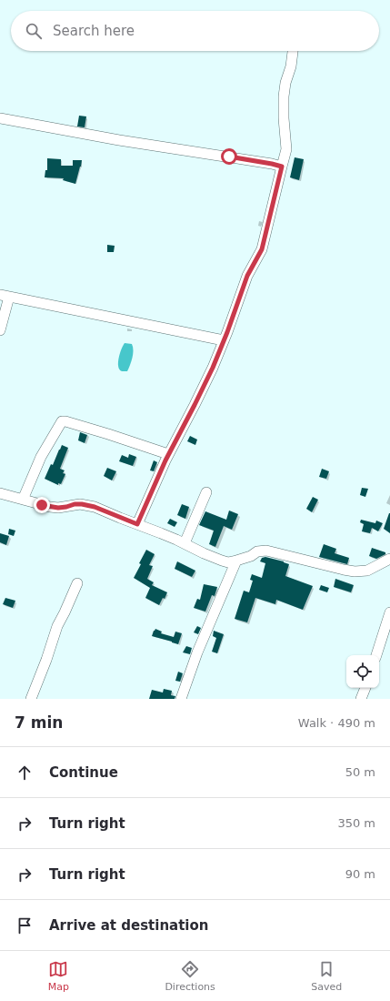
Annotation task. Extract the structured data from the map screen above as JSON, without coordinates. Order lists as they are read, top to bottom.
{
  "page": {
    "search": "Search here",
    "heading": ["7 min", "Walk · 490 m"],
    "list": [
      ["Continue", "50 m"],
      ["Turn right", "350 m"],
      ["Turn right", "90 m"],
      "Arrive at destination"
    ],
    "nav": ["Map", "Directions", "Saved"]
  }
}
